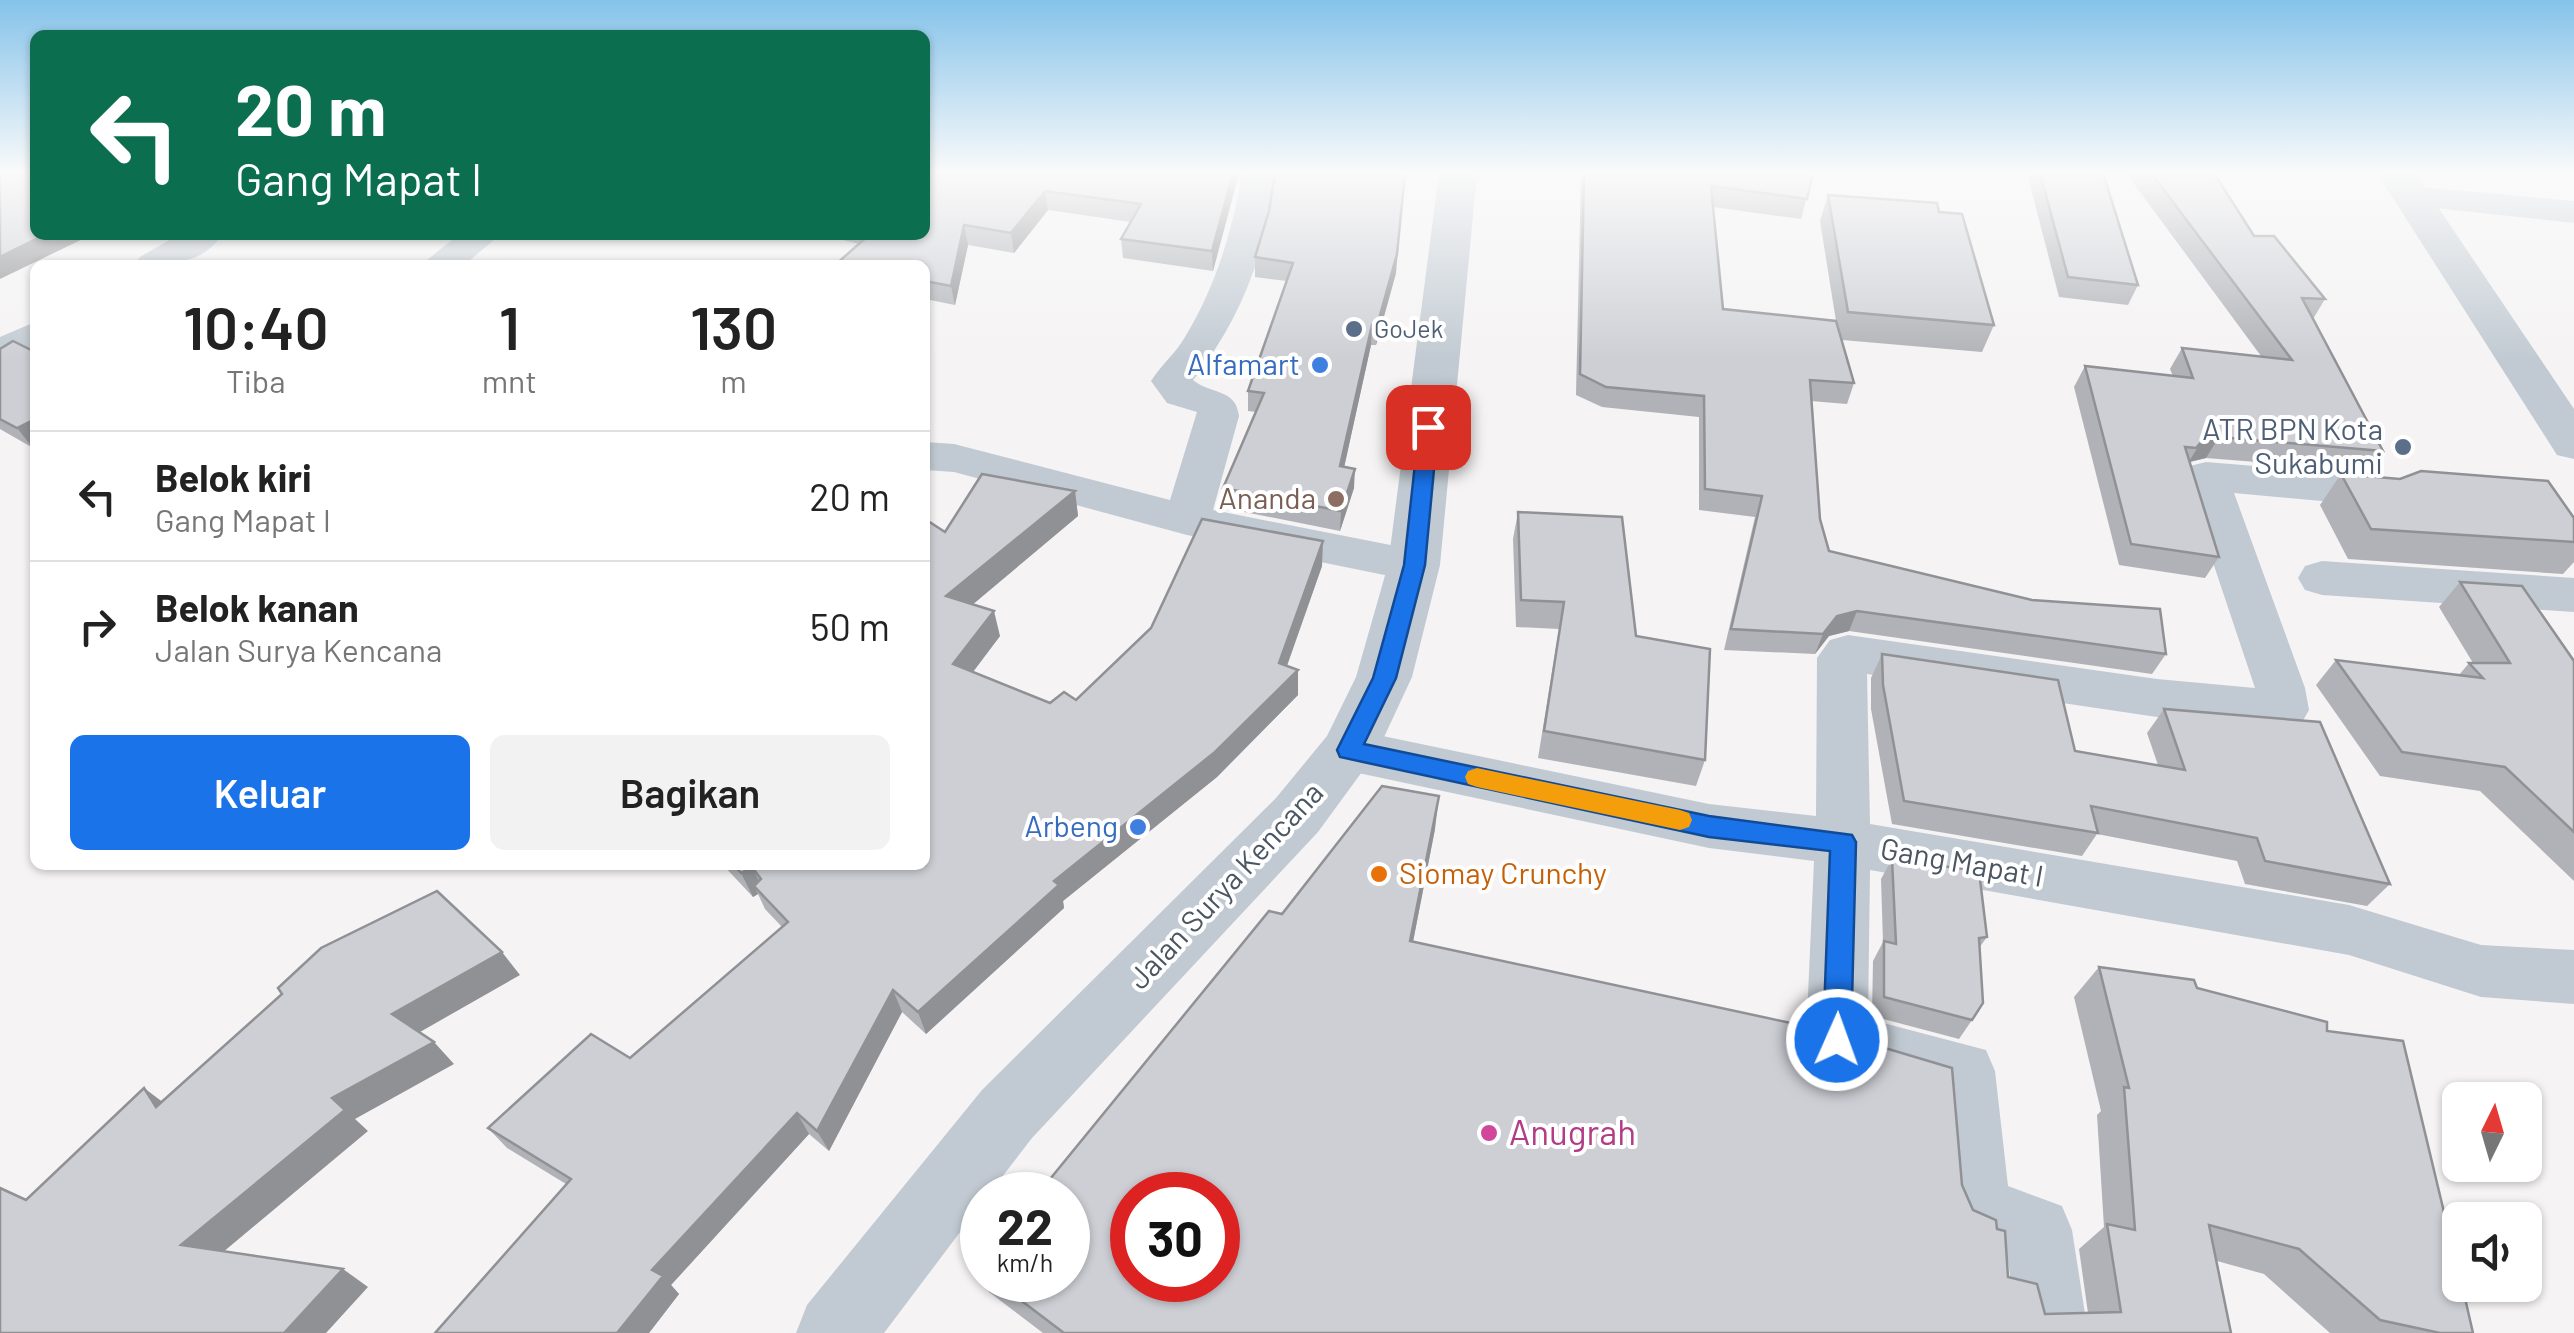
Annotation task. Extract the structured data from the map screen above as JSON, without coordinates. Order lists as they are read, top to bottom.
{
  "streets": {
    "street": ["Gang Mapat I", "Jalan Surya Kencana"]
  },
  "crossings": [
    ["Gang Mapat I", "Jalan Surya Kencana"]
  ],
  "places": [
    "GoJek",
    "Alfamart",
    "ATR BPN Kota Sukabumi",
    "Ananda",
    "Arbeng",
    "Siomay Crunchy",
    "Anugrah"
  ],
  "north": "top",
  "page": {
    "turn": ["20 m", "Gang Mapat I"],
    "eta": [
      "10:40",
      "Tiba",
      "1",
      "mnt",
      "130",
      "m"
    ],
    "list": [
      {
        "name": "Belok kiri",
        "note": "Gang Mapat I",
        "value": "20 m"
      },
      {
        "name": "Belok kanan",
        "note": "Jalan Surya Kencana",
        "value": "50 m"
      }
    ],
    "buttons": ["Keluar", "Bagikan"],
    "speed": "22 km/h",
    "limit": "30"
  }
}
